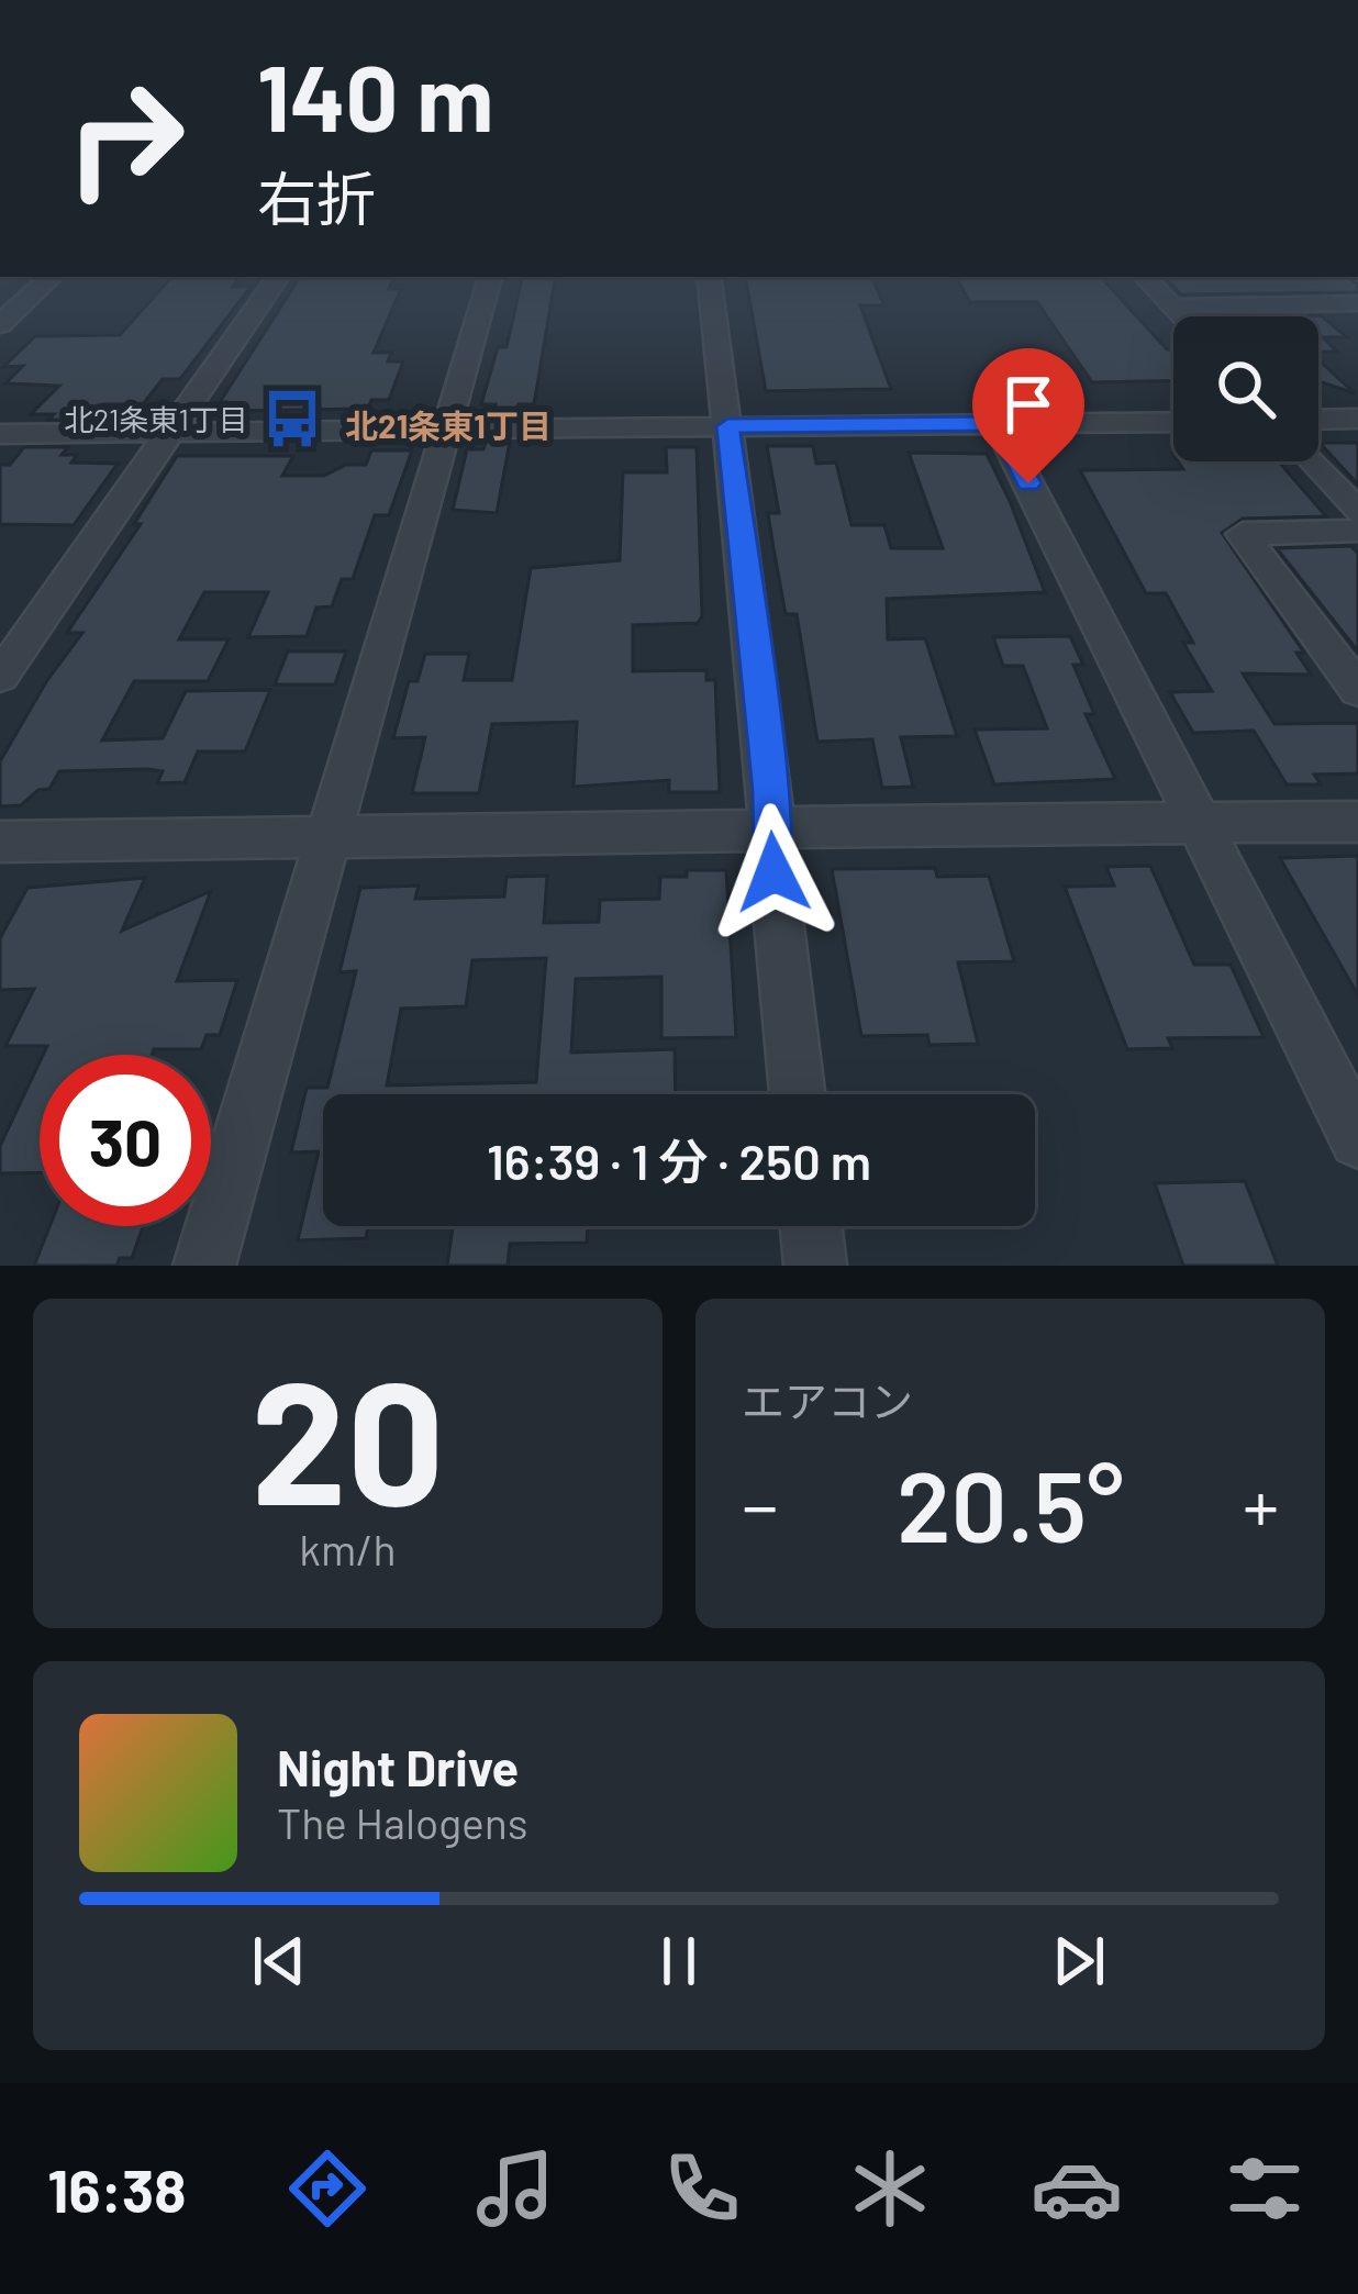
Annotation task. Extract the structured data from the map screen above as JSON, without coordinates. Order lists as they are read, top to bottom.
{
  "districts": ["北21条東1丁目"],
  "places": {
    "bus stop": ["北21条東1丁目"]
  },
  "page": {
    "turn": ["140 m", "右折"],
    "limit": "30",
    "trip": "16:39 · 1 分 · 250 m",
    "tile": [
      ["20", "km/h"],
      "エアコン"
    ],
    "heat": ["−", "20.5°", "+"],
    "song": ["Night Drive", "The Halogens"],
    "tabs": "16:38"
  }
}
